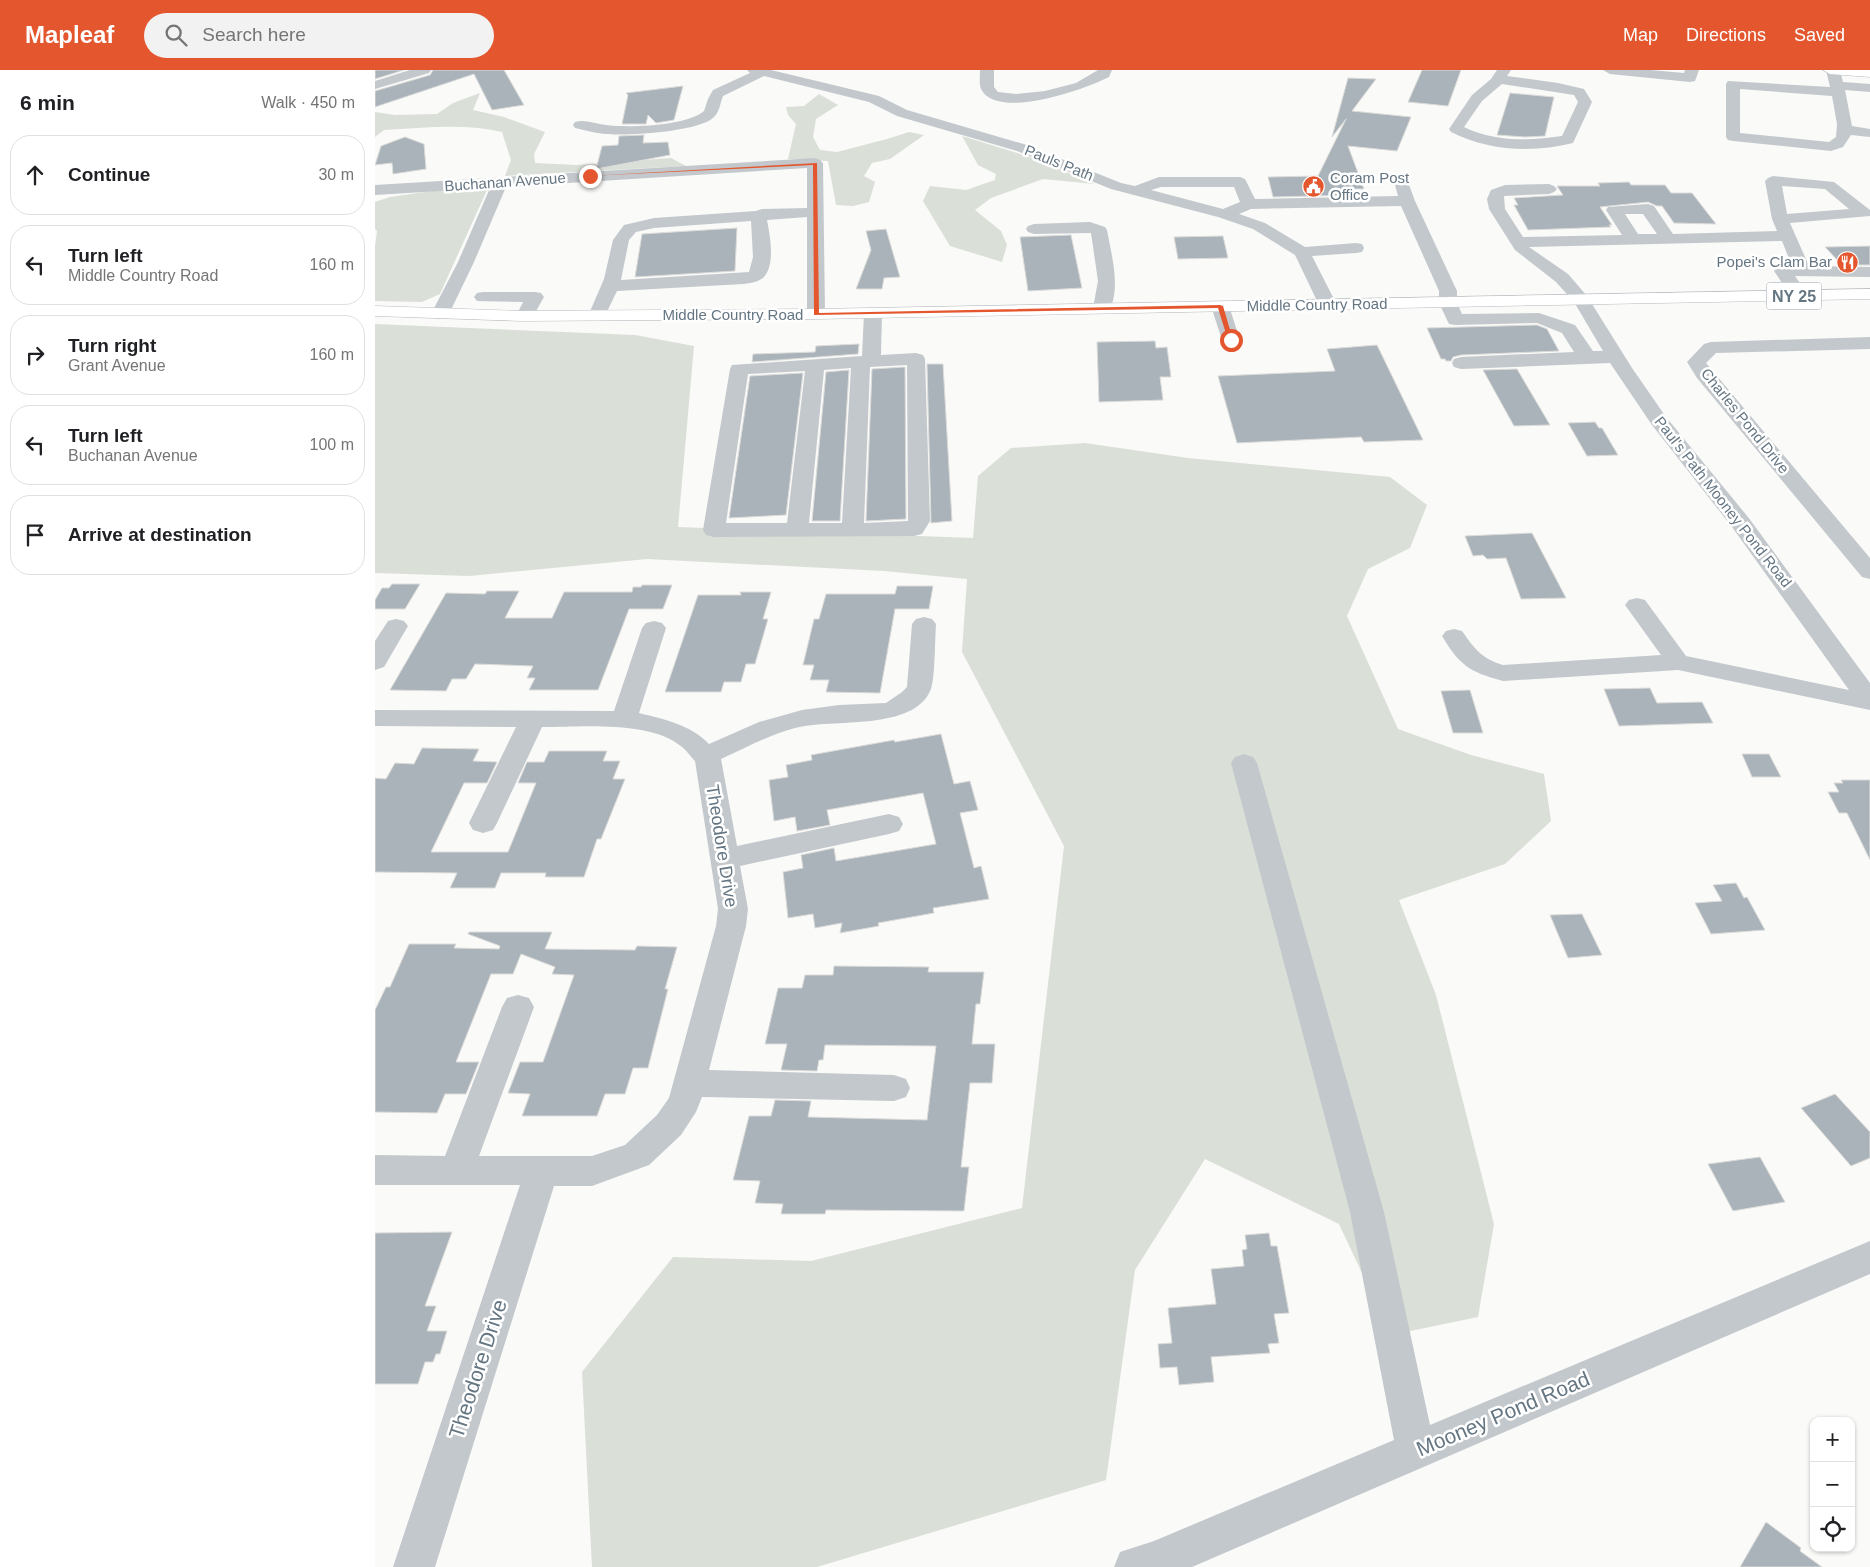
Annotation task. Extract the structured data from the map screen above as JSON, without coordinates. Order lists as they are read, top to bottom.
{
  "streets": {
    "main road": ["NY 25", "Middle Country Road"],
    "street": [
      "Pauls Path",
      "Buchanan Avenue",
      "Charles Pond Drive",
      "Paul's Path Mooney Pond Road",
      "Theodore Drive",
      "Mooney Pond Road"
    ]
  },
  "crossings": [
    ["Middle Country Road", "Paul's Path Mooney Pond Road"]
  ],
  "places": {
    "public building": ["Coram Post Office"],
    "restaurant": ["Popei's Clam Bar"]
  },
  "page": {
    "header": "Mapleaf",
    "search": "Search here",
    "nav": ["Map", "Directions", "Saved"],
    "heading": ["6 min", "Walk · 450 m"],
    "list": [
      ["Continue", "30 m"],
      ["Turn left", "Middle Country Road", "160 m"],
      ["Turn right", "Grant Avenue", "160 m"],
      ["Turn left", "Buchanan Avenue", "100 m"],
      "Arrive at destination"
    ],
    "map_buttons": ["+", "−"]
  }
}
